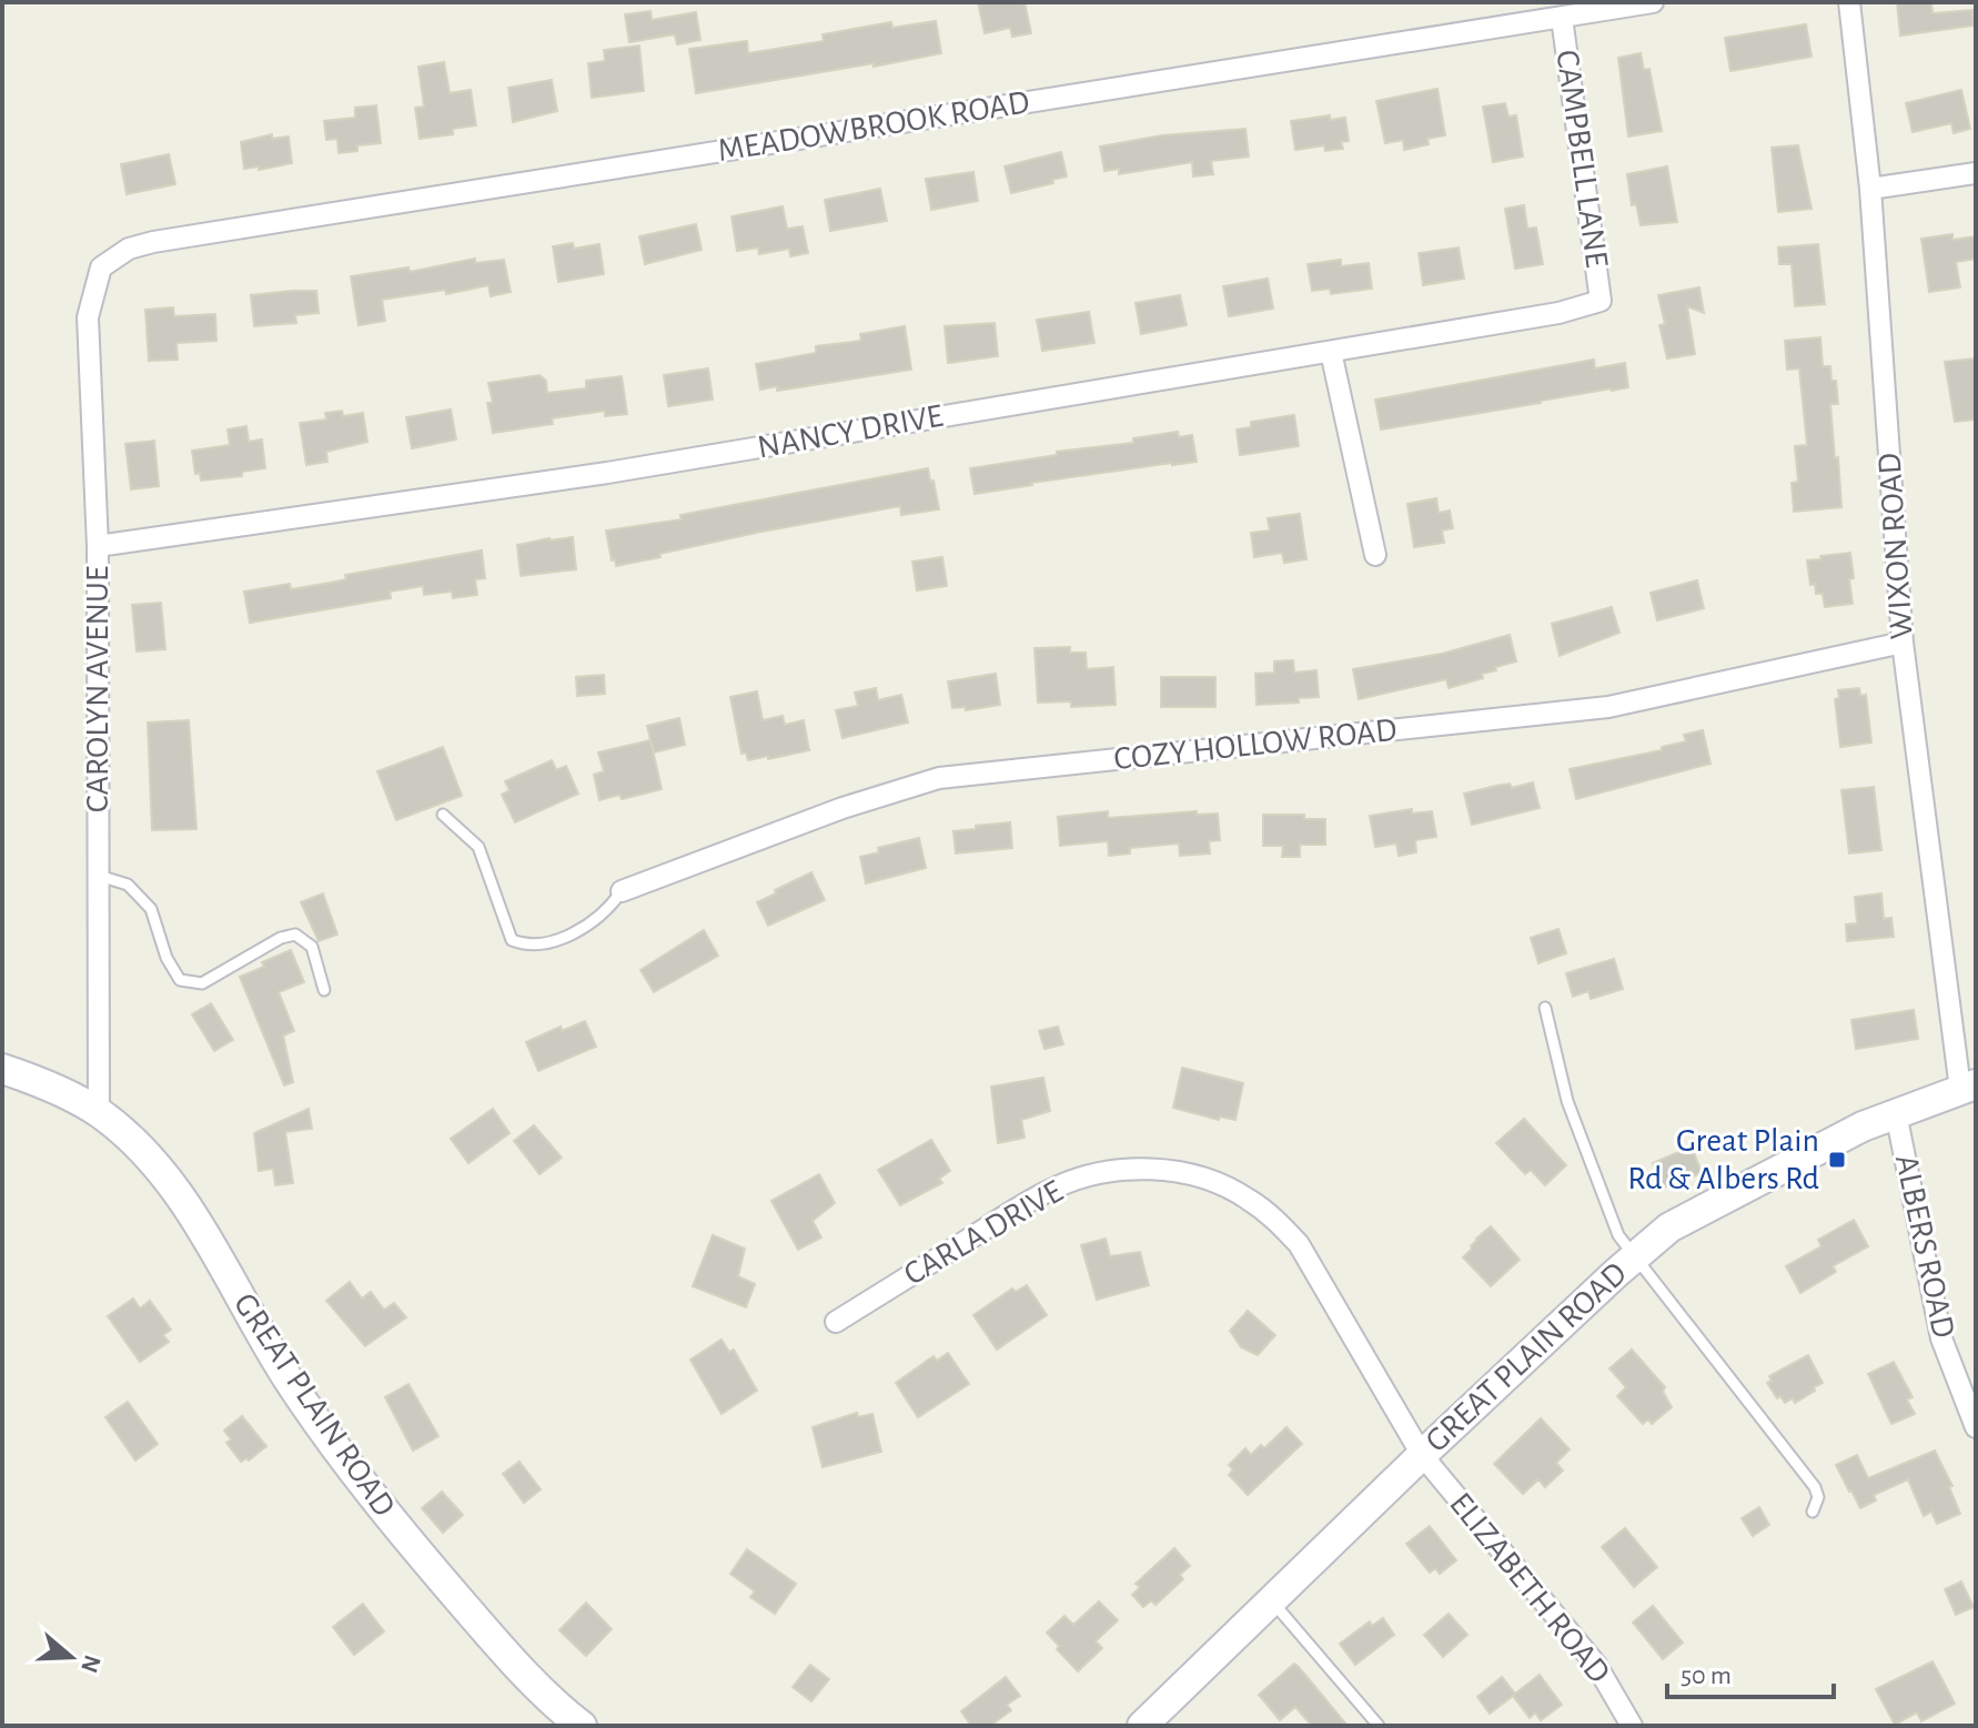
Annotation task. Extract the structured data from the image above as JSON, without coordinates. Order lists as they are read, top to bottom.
{
  "streets": {
    "street": [
      "MEADOWBROOK ROAD",
      "CAMPBELL LANE",
      "NANCY DRIVE",
      "WIXON ROAD",
      "CAROLYN AVENUE",
      "COZY HOLLOW ROAD",
      "CARLA DRIVE",
      "ALBERS ROAD",
      "GREAT PLAIN ROAD",
      "ELIZABETH ROAD"
    ]
  },
  "crossings": [
    ["MEADOWBROOK ROAD", "CAMPBELL LANE"],
    ["MEADOWBROOK ROAD", "CAROLYN AVENUE"],
    ["CAMPBELL LANE", "NANCY DRIVE"],
    ["NANCY DRIVE", "CAROLYN AVENUE"],
    ["WIXON ROAD", "COZY HOLLOW ROAD"],
    ["WIXON ROAD", "GREAT PLAIN ROAD"],
    ["CAROLYN AVENUE", "GREAT PLAIN ROAD"],
    ["CARLA DRIVE", "GREAT PLAIN ROAD"],
    ["CARLA DRIVE", "ELIZABETH ROAD"],
    ["ALBERS ROAD", "GREAT PLAIN ROAD"],
    ["GREAT PLAIN ROAD", "ELIZABETH ROAD"]
  ],
  "places": {
    "transit": ["Great Plain Rd & Albers Rd"]
  },
  "scale_bar": "50 m",
  "north": "right"
}
